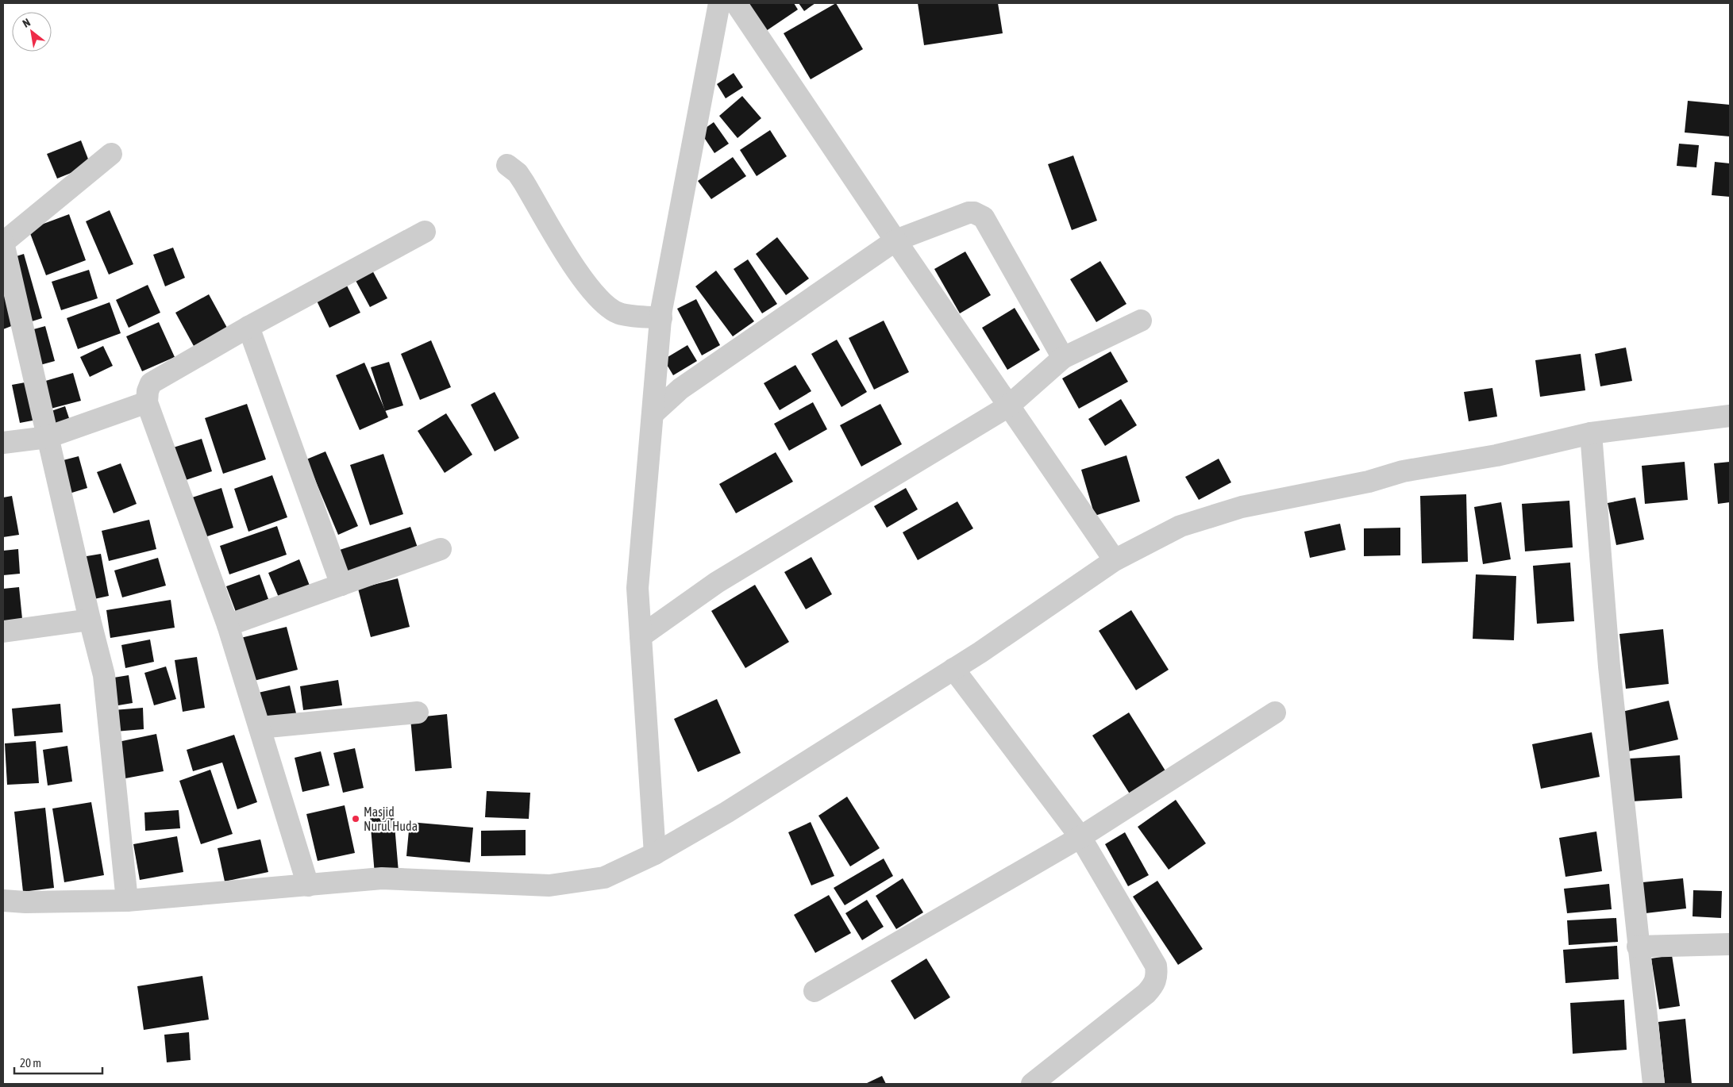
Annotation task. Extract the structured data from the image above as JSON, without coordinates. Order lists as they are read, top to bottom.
{
  "places": ["Masjid Nurul Huda"],
  "scale_bar": "20 m",
  "north": "top left"
}
